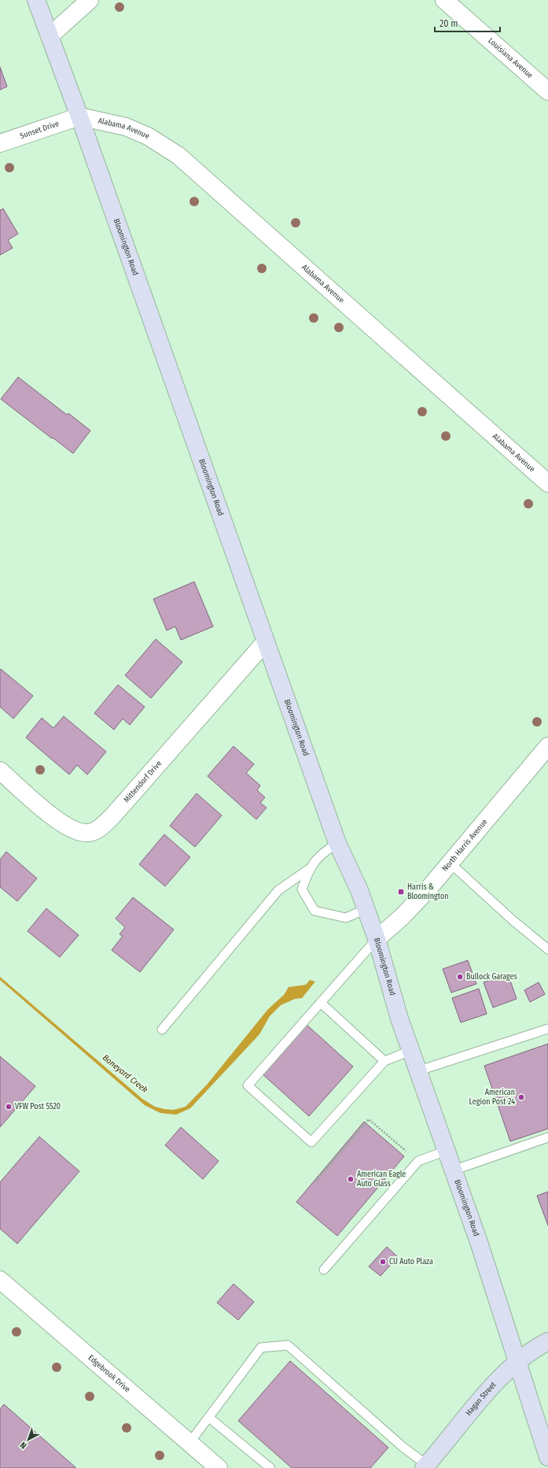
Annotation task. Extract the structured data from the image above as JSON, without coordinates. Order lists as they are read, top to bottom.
{
  "streets": {
    "main road": ["Bloomington Road", "Hagan Street"],
    "street": [
      "Louisiana Avenue",
      "Alabama Avenue",
      "Sunset Drive",
      "Mittendorf Drive",
      "North Harris Avenue",
      "Edgebrook Drive"
    ]
  },
  "crossings": [
    ["Alabama Avenue", "Sunset Drive"],
    ["Alabama Avenue", "Bloomington Road"],
    ["Sunset Drive", "Bloomington Road"],
    ["Bloomington Road", "Mittendorf Drive"],
    ["Bloomington Road", "North Harris Avenue"],
    ["Bloomington Road", "Hagan Street"]
  ],
  "water": ["Boneyard Creek"],
  "places": {
    "transit": ["Harris & Bloomington"],
    "other": [
      "Bullock Garages",
      "American Legion Post 24",
      "VFW Post 5520",
      "American Eagle Auto Glass",
      "CU Auto Plaza"
    ]
  },
  "scale_bar": "20 m",
  "north": "bottom left"
}
